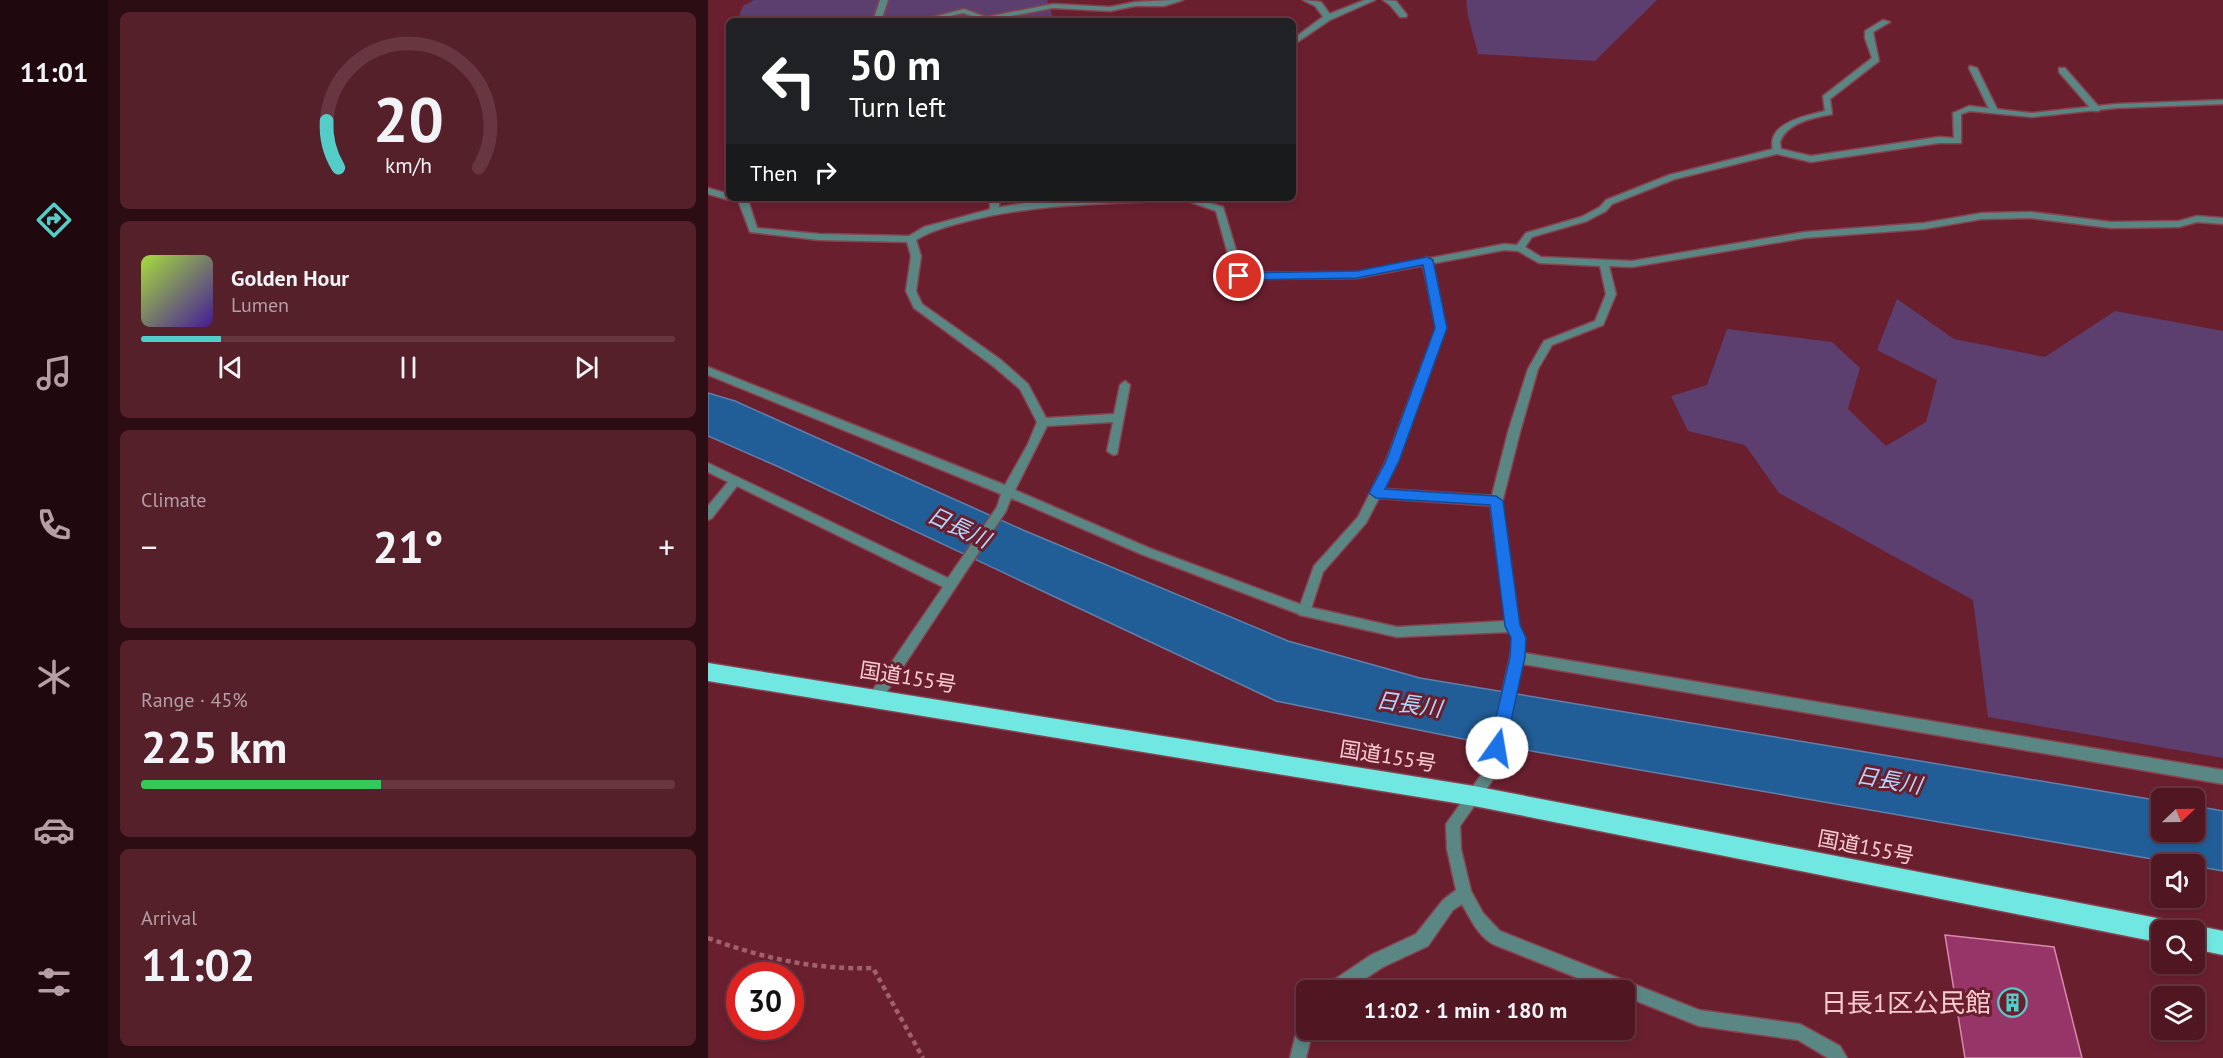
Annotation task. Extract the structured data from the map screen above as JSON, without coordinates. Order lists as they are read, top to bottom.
{
  "streets": {
    "highway": ["国道155号"]
  },
  "water": ["日長川"],
  "places": {
    "building": ["日長1区公民館"]
  },
  "north": "right",
  "page": {
    "tabs": "11:01",
    "turn": ["50 m", "Turn left"],
    "then": "Then",
    "song": ["Golden Hour", "Lumen"],
    "tile": [
      "Climate",
      ["Range · 45%", "225 km"],
      ["Arrival", "11:02"]
    ],
    "heat": ["−", "21°", "+"],
    "limit": "30",
    "trip": "11:02 · 1 min · 180 m",
    "gauge": ["20", "km/h"]
  }
}
